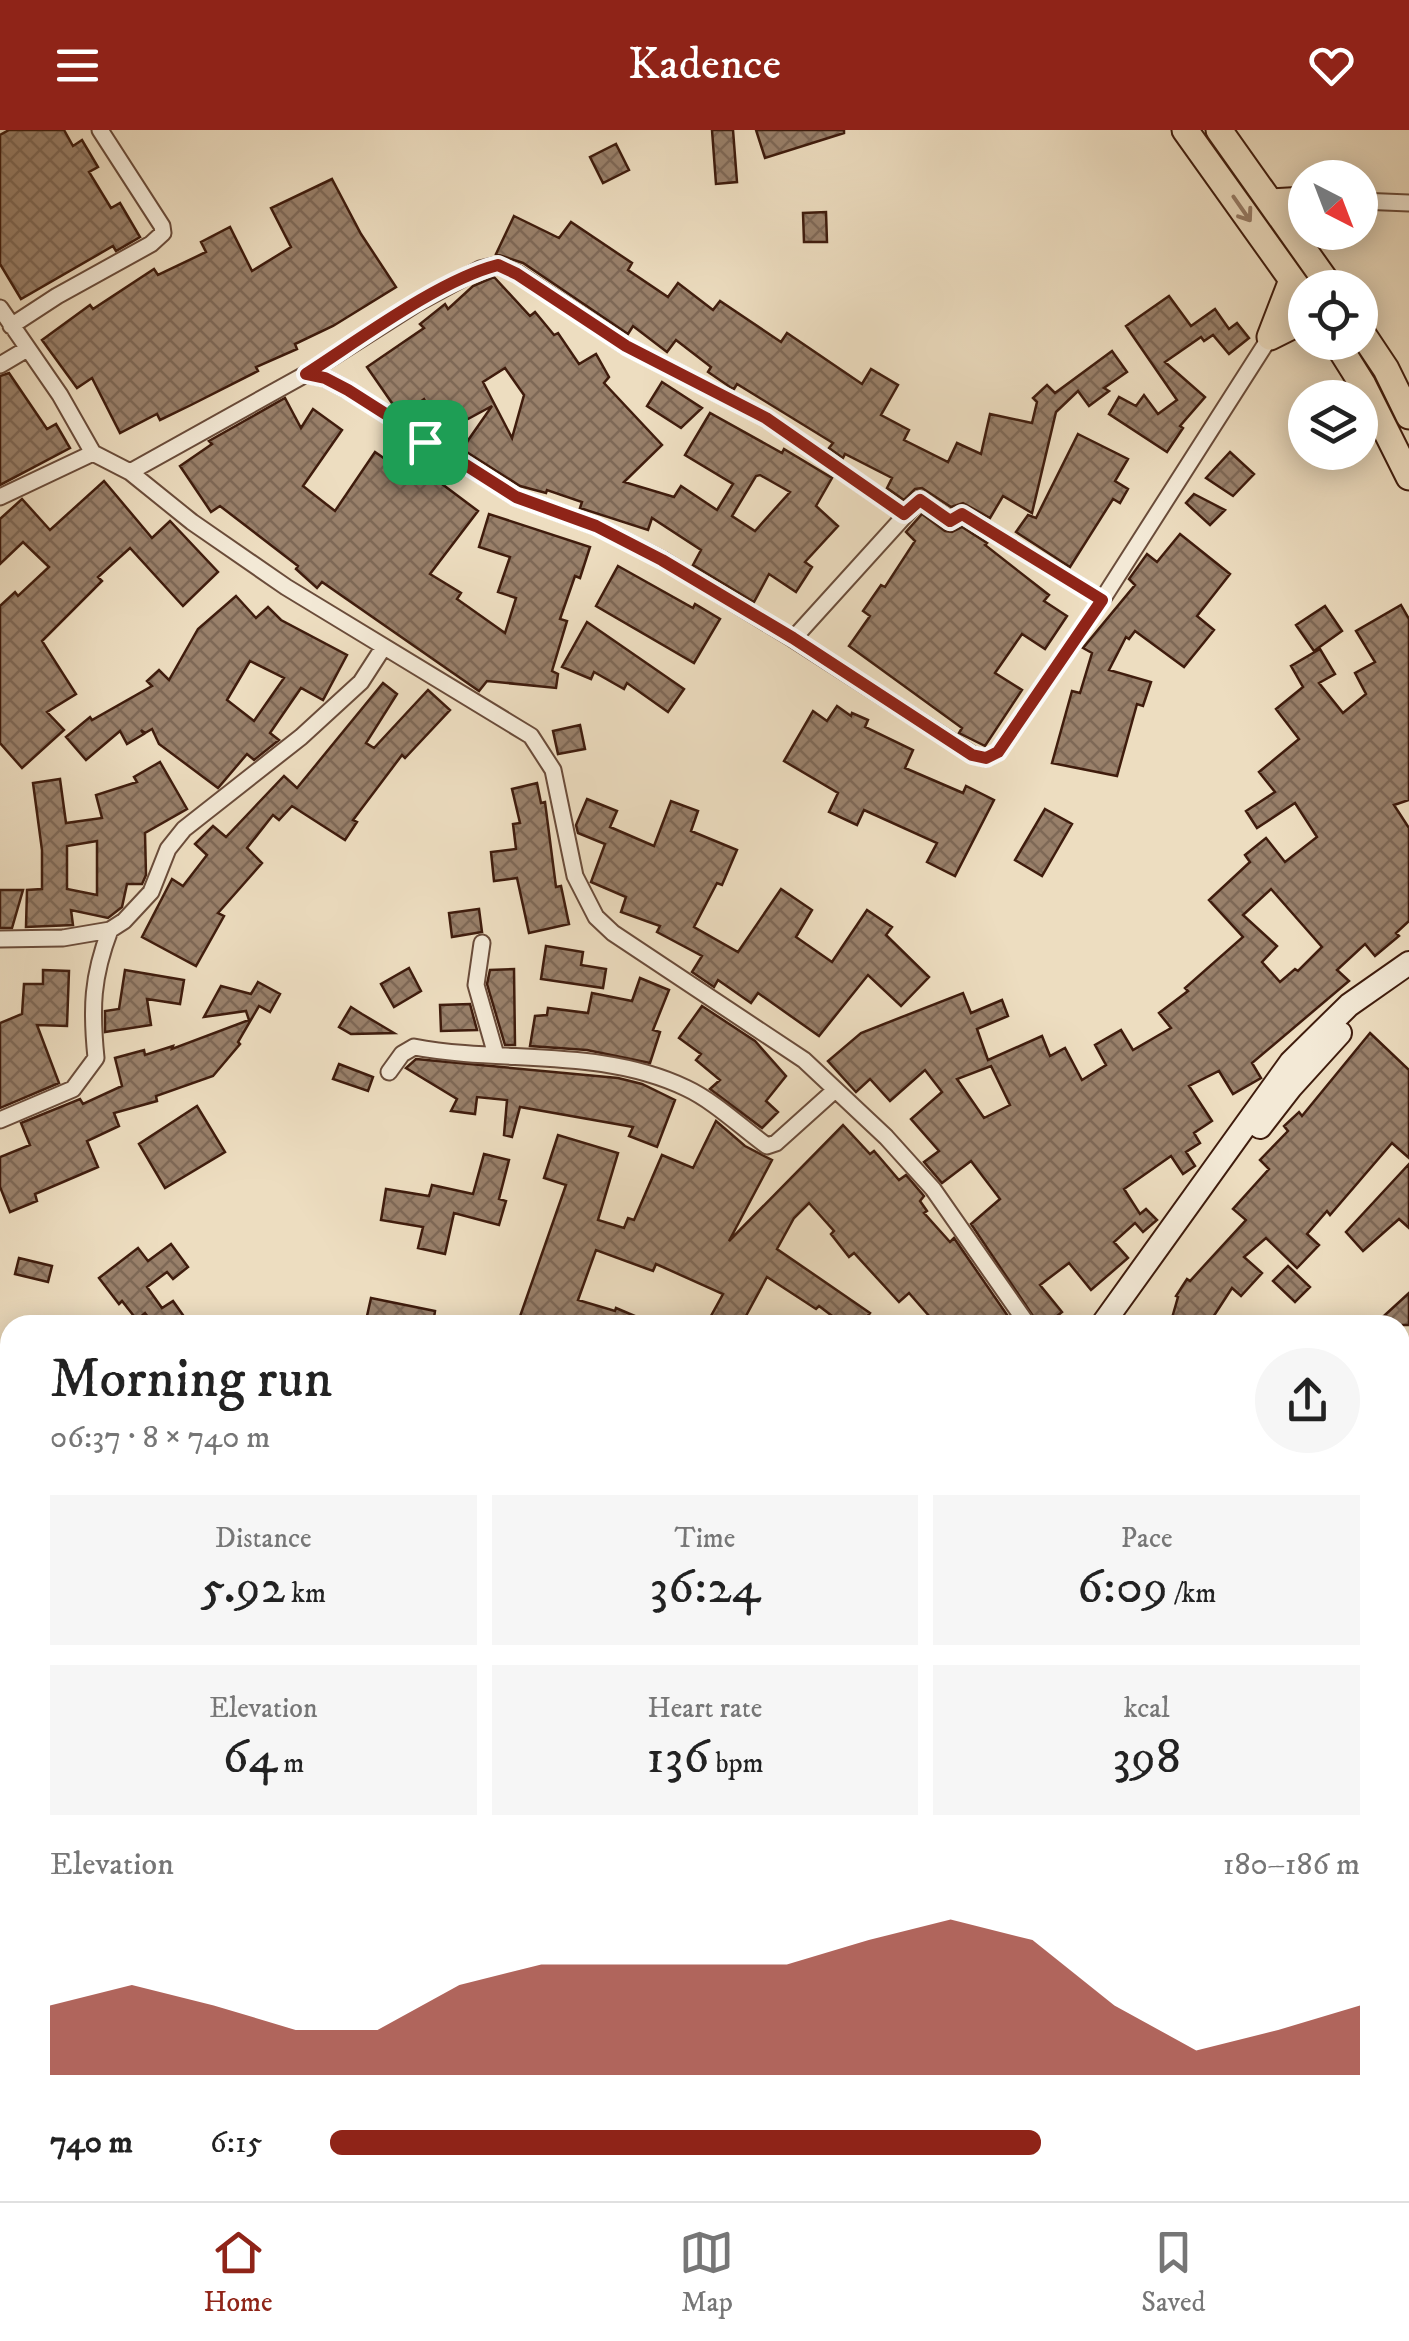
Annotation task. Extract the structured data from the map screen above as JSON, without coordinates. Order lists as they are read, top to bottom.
{
  "north": "bottom right",
  "page": {
    "header": "Kadence",
    "heading": ["Morning run", "06:37 · 8 × 740 m"],
    "stats": [
      ["Distance", "5.92 km"],
      ["Time", "36:24"],
      ["Pace", "6:09 /km"],
      ["Elevation", "64 m"],
      ["Heart rate", "136 bpm"],
      ["kcal", "398"]
    ],
    "chart": ["Elevation", "180–186 m"],
    "list": [
      {
        "name": "740 m",
        "note": "6:15"
      }
    ],
    "tabs": ["Home", "Map", "Saved"]
  }
}
